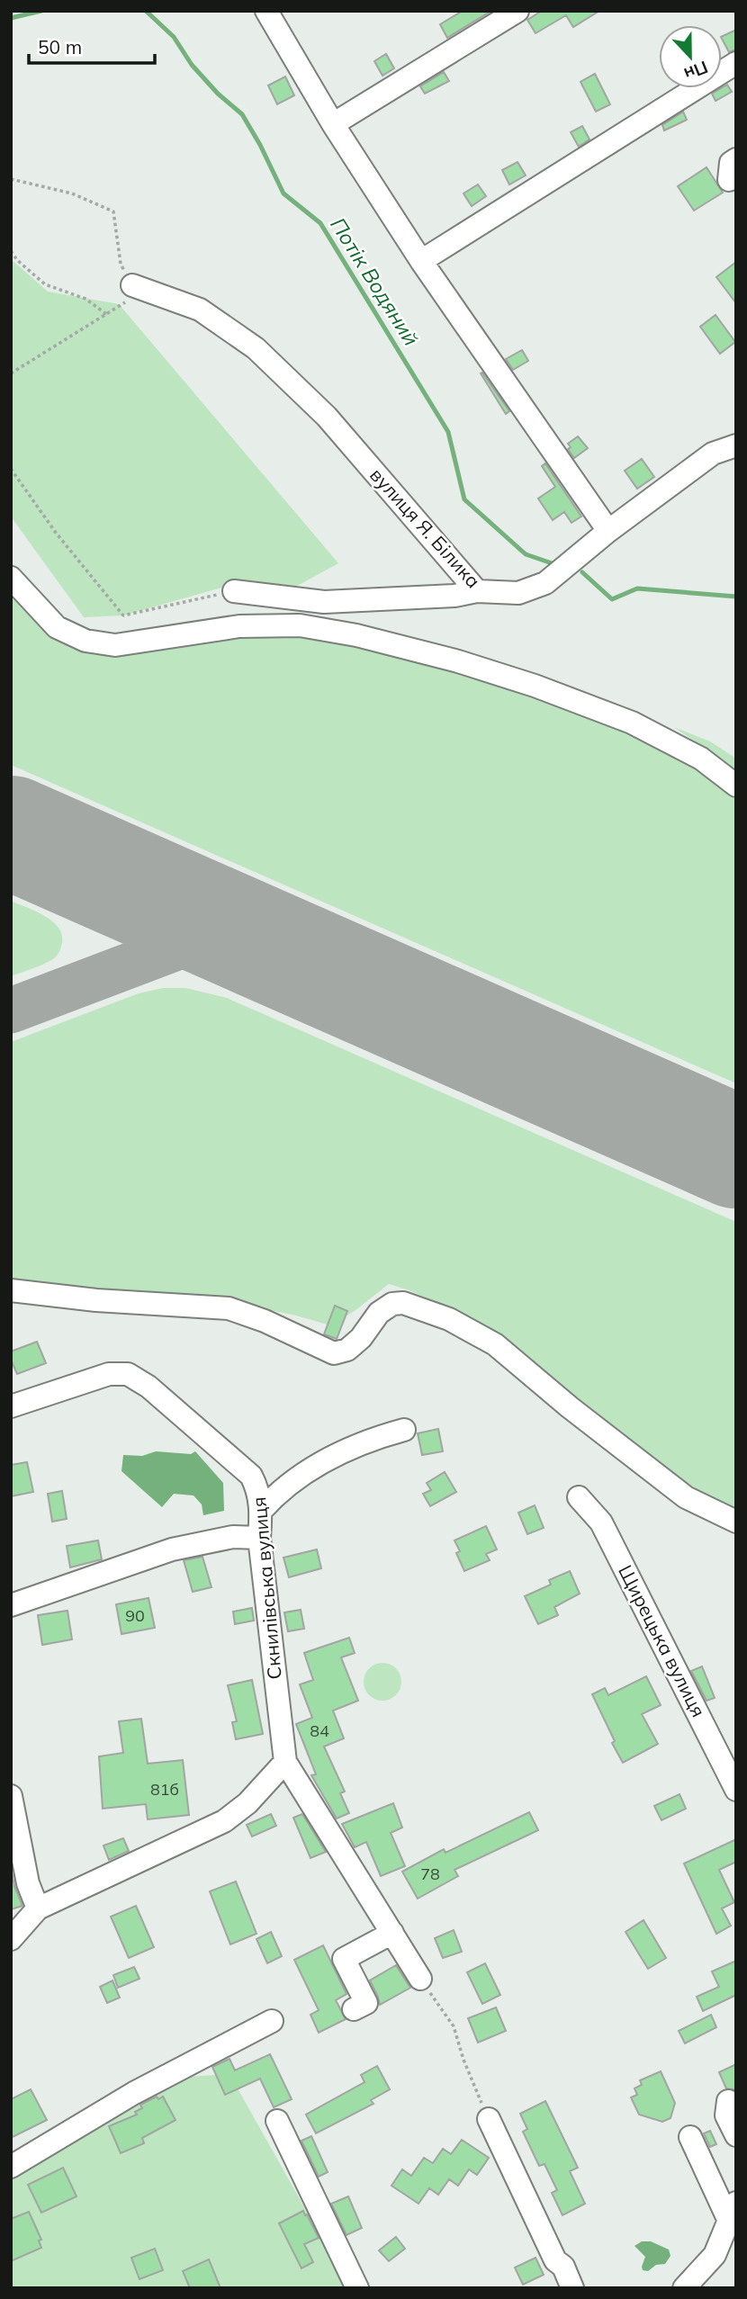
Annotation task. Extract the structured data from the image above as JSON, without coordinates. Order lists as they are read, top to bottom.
{
  "streets": {
    "street": ["вулиця Я. Білика", "Скнилівська вулиця", "Щирецька вулиця"]
  },
  "water": ["Потік Водяний"],
  "house_numbers": [
    "90",
    "84",
    "81б",
    "78"
  ],
  "scale_bar": "50 m",
  "north": "bottom"
}
